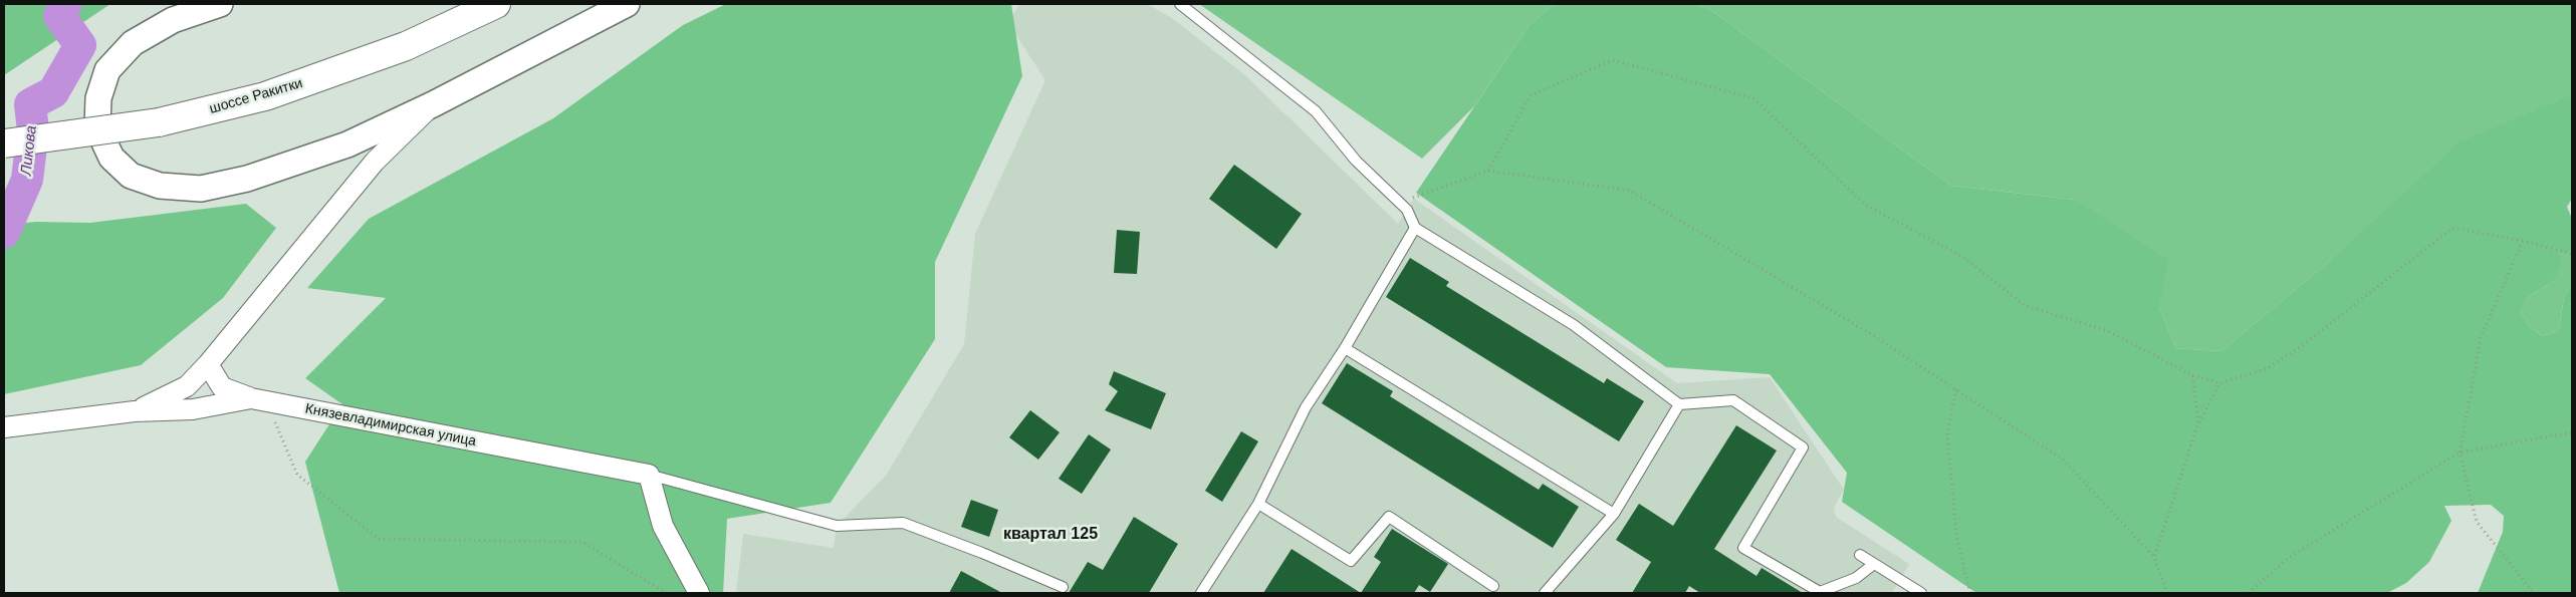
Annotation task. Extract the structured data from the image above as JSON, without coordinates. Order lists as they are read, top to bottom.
{
  "streets": {
    "main road": ["шоссе Ракитки"],
    "street": ["Князевладимирская улица"]
  },
  "districts": ["квартал 125"],
  "water": ["Ликова"]
}
